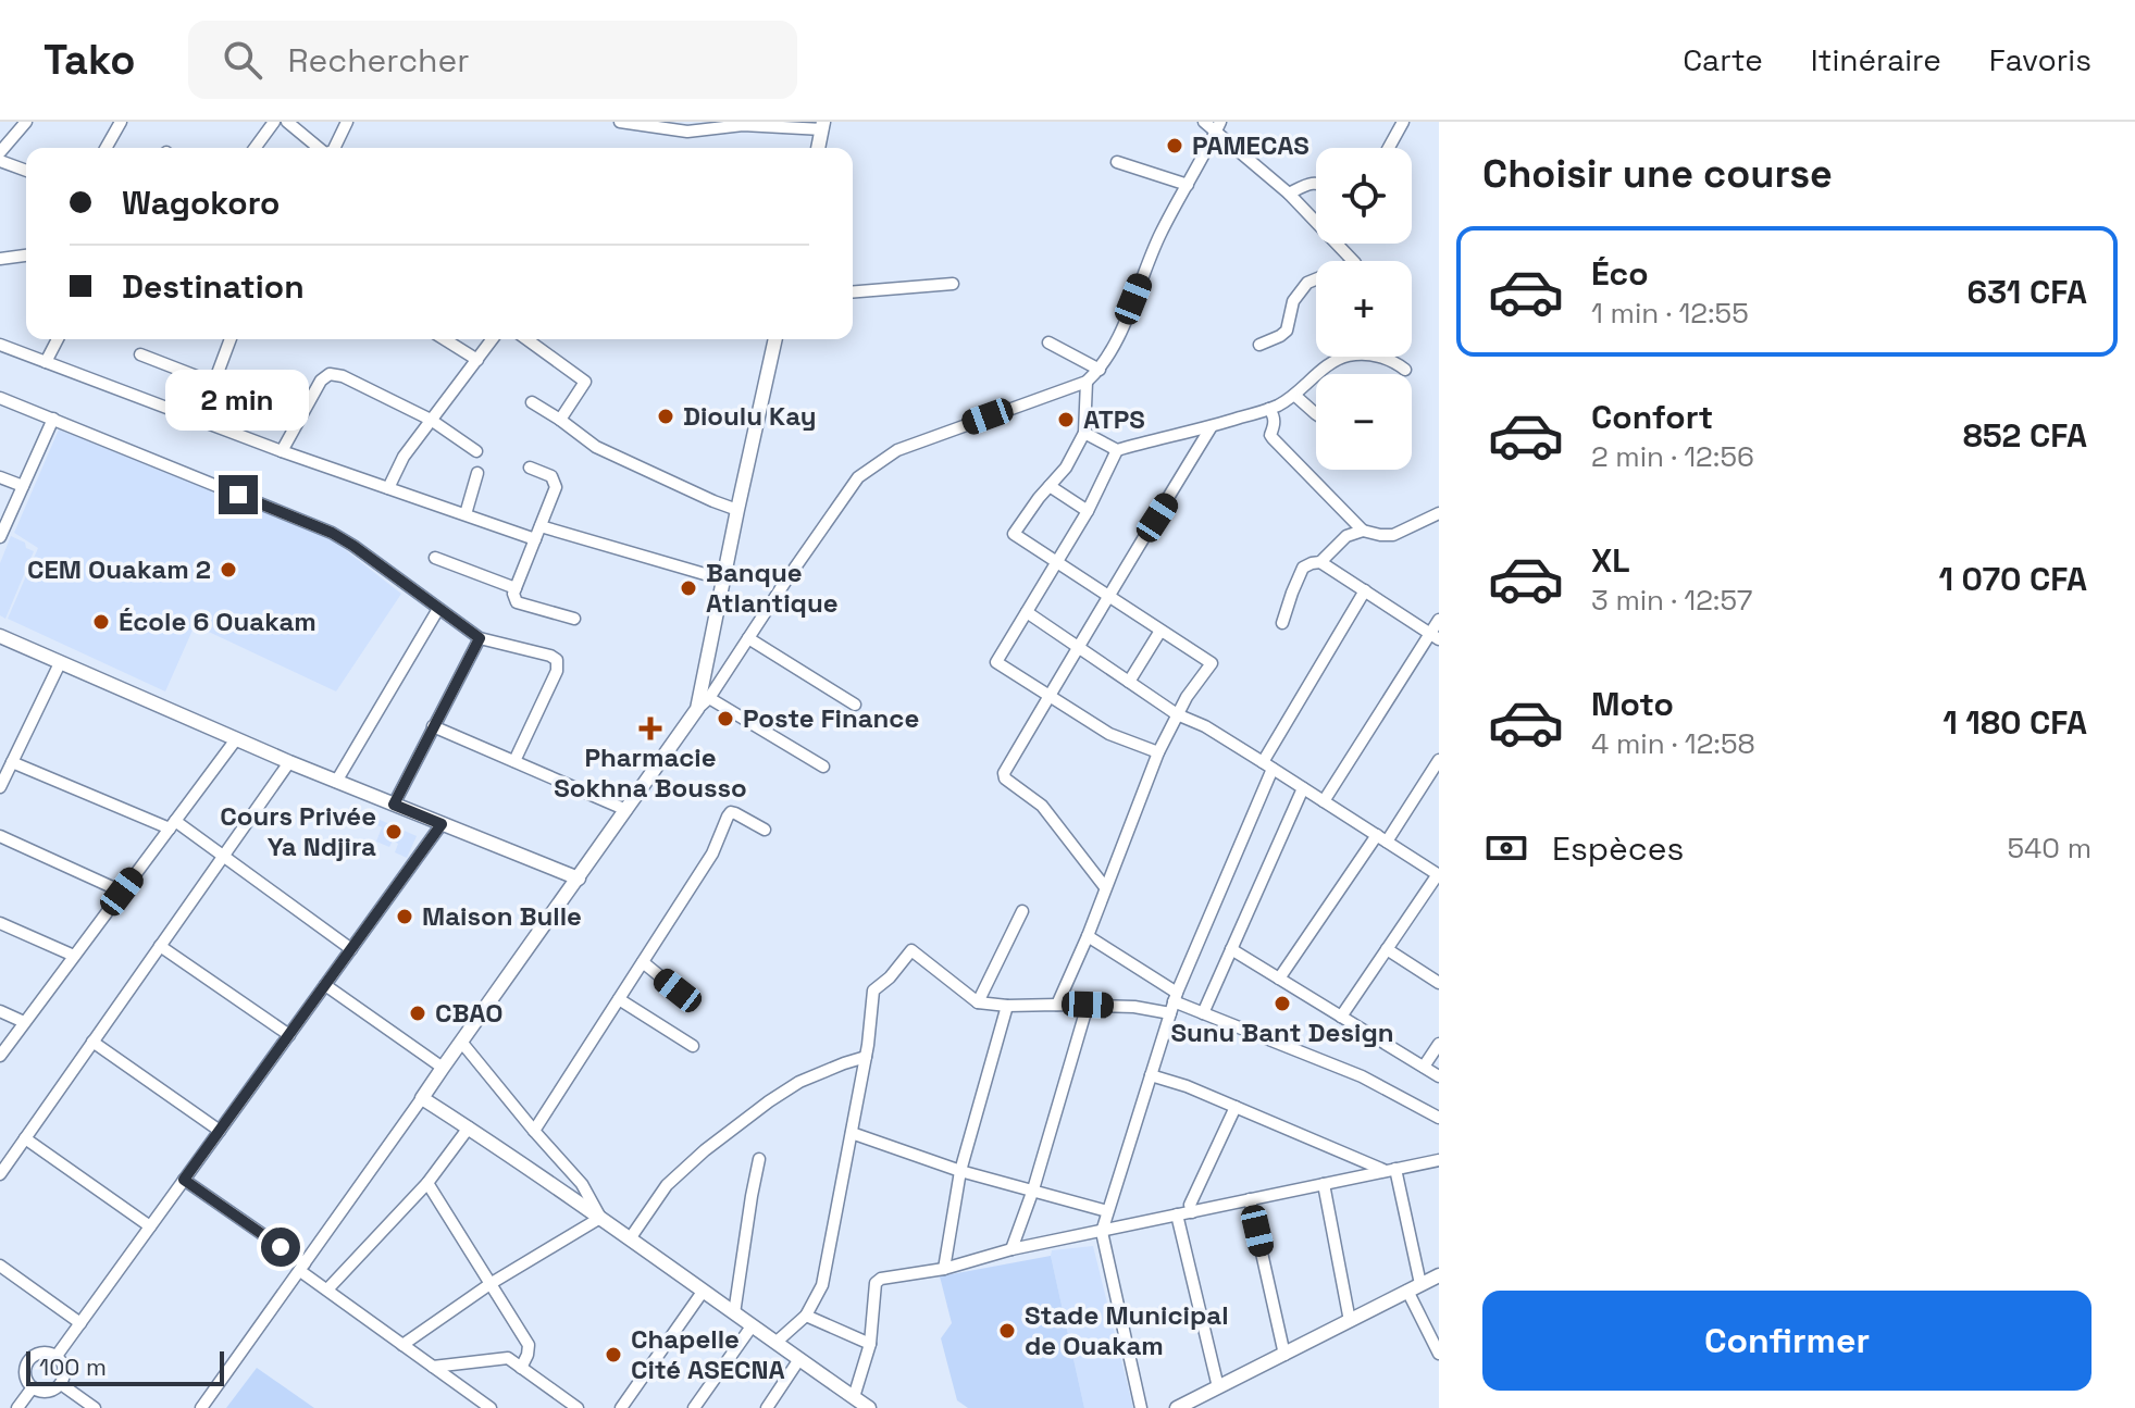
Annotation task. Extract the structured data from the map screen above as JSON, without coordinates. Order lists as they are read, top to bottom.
{
  "places": {
    "other": [
      "PAMECAS",
      "Dioulu Kay",
      "ATPS",
      "CEM Ouakam 2",
      "Banque Atlantique",
      "École 6 Ouakam",
      "Poste Finance",
      "Cours Privée Ya Ndjira",
      "Maison Bulle",
      "Sunu Bant Design",
      "CBAO",
      "Stade Municipal de Ouakam",
      "Chapelle Cité ASECNA"
    ],
    "health": ["Pharmacie Sokhna Bousso"]
  },
  "scale_bar": "100 m",
  "page": {
    "header": "Tako",
    "search": "Rechercher",
    "nav": ["Carte", "Itinéraire", "Favoris"],
    "heading": "Choisir une course",
    "map_buttons": ["+", "−"],
    "banner": ["Wagokoro", "Destination"],
    "list": [
      {
        "name": "Éco",
        "note": "1 min · 12:55",
        "value": "631 CFA"
      },
      {
        "name": "Confort",
        "note": "2 min · 12:56",
        "value": "852 CFA"
      },
      {
        "name": "XL",
        "note": "3 min · 12:57",
        "value": "1 070 CFA"
      },
      {
        "name": "Moto",
        "note": "4 min · 12:58",
        "value": "1 180 CFA"
      }
    ],
    "bubble": "2 min",
    "pay": ["Espèces", "540 m"],
    "buttons": "Confirmer",
    "scale": "100 m"
  }
}
